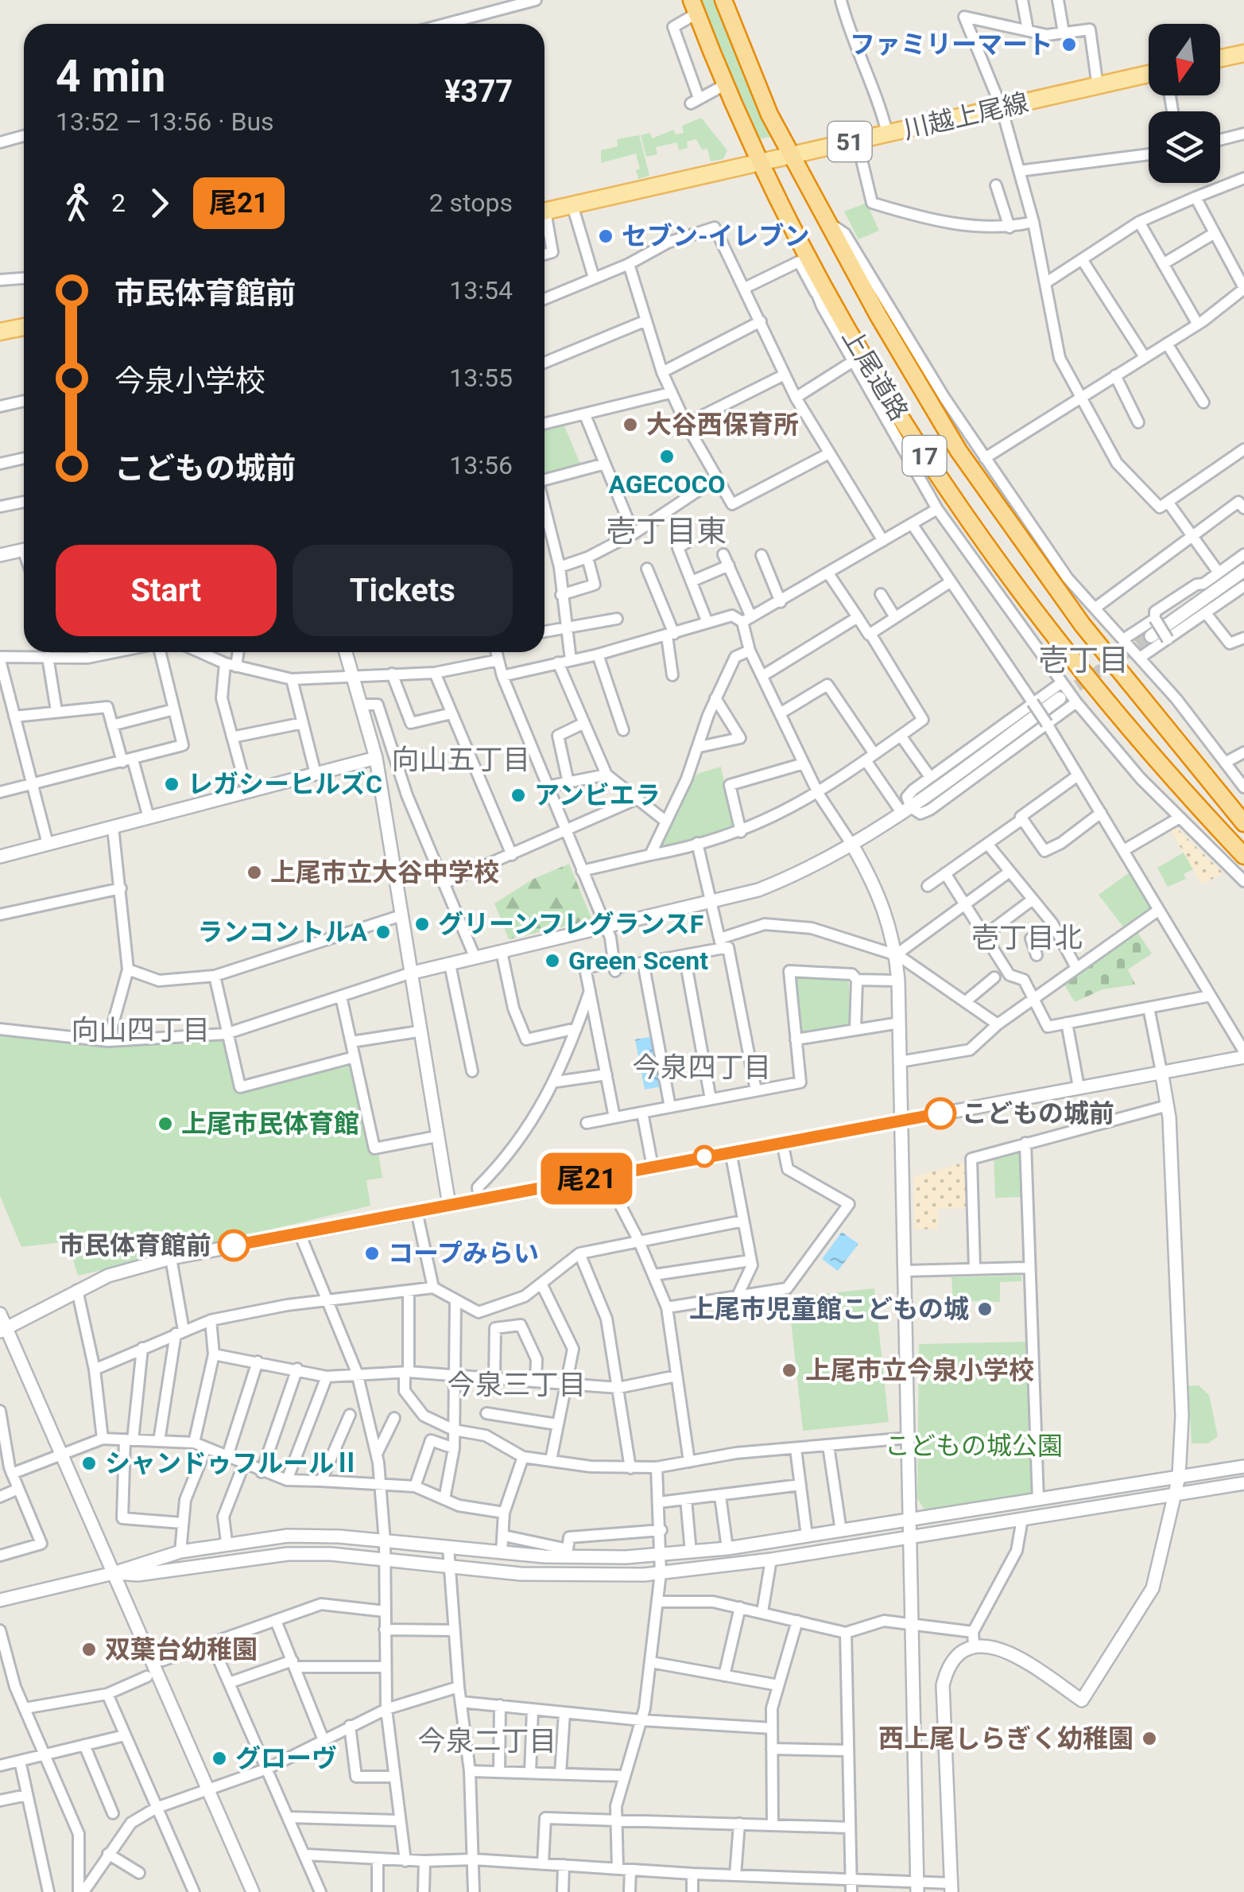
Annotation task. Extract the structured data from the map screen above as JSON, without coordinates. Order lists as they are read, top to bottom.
{
  "streets": {
    "highway": ["上尾道路", "17"],
    "main road": ["川越上尾線", "51"]
  },
  "crossings": [
    ["川越上尾線", "上尾道路"]
  ],
  "districts": [
    "壱丁目東",
    "壱丁目",
    "向山五丁目",
    "壱丁目北",
    "向山四丁目",
    "今泉四丁目",
    "今泉三丁目",
    "今泉二丁目"
  ],
  "parks": ["こどもの城公園"],
  "places": [
    "ファミリーマート",
    "セブン-イレブン",
    "大谷西保育所",
    "AGECOCO",
    "レガシーヒルズC",
    "アンビエラ",
    "上尾市立大谷中学校",
    "グリーンフレグランスF",
    "ランコントルA",
    "Green Scent",
    "こどもの城前",
    "上尾市民体育館",
    "市民体育館前",
    "コープみらい",
    "上尾市児童館こどもの城",
    "上尾市立今泉小学校",
    "シャンドゥフルールⅡ",
    "双葉台幼稚園",
    "西上尾しらぎく幼稚園",
    "グローヴ"
  ],
  "lines": ["bus line 尾21"],
  "north": "bottom",
  "page": {
    "on_map": "尾21",
    "heading": ["4 min", "13:52 – 13:56 · Bus", "¥377"],
    "legs": ["2", "尾21", "2 stops"],
    "list": [
      {
        "name": "市民体育館前",
        "value": "13:54"
      },
      {
        "name": "今泉小学校",
        "value": "13:55"
      },
      {
        "name": "こどもの城前",
        "value": "13:56"
      }
    ],
    "buttons": ["Start", "Tickets"]
  }
}
